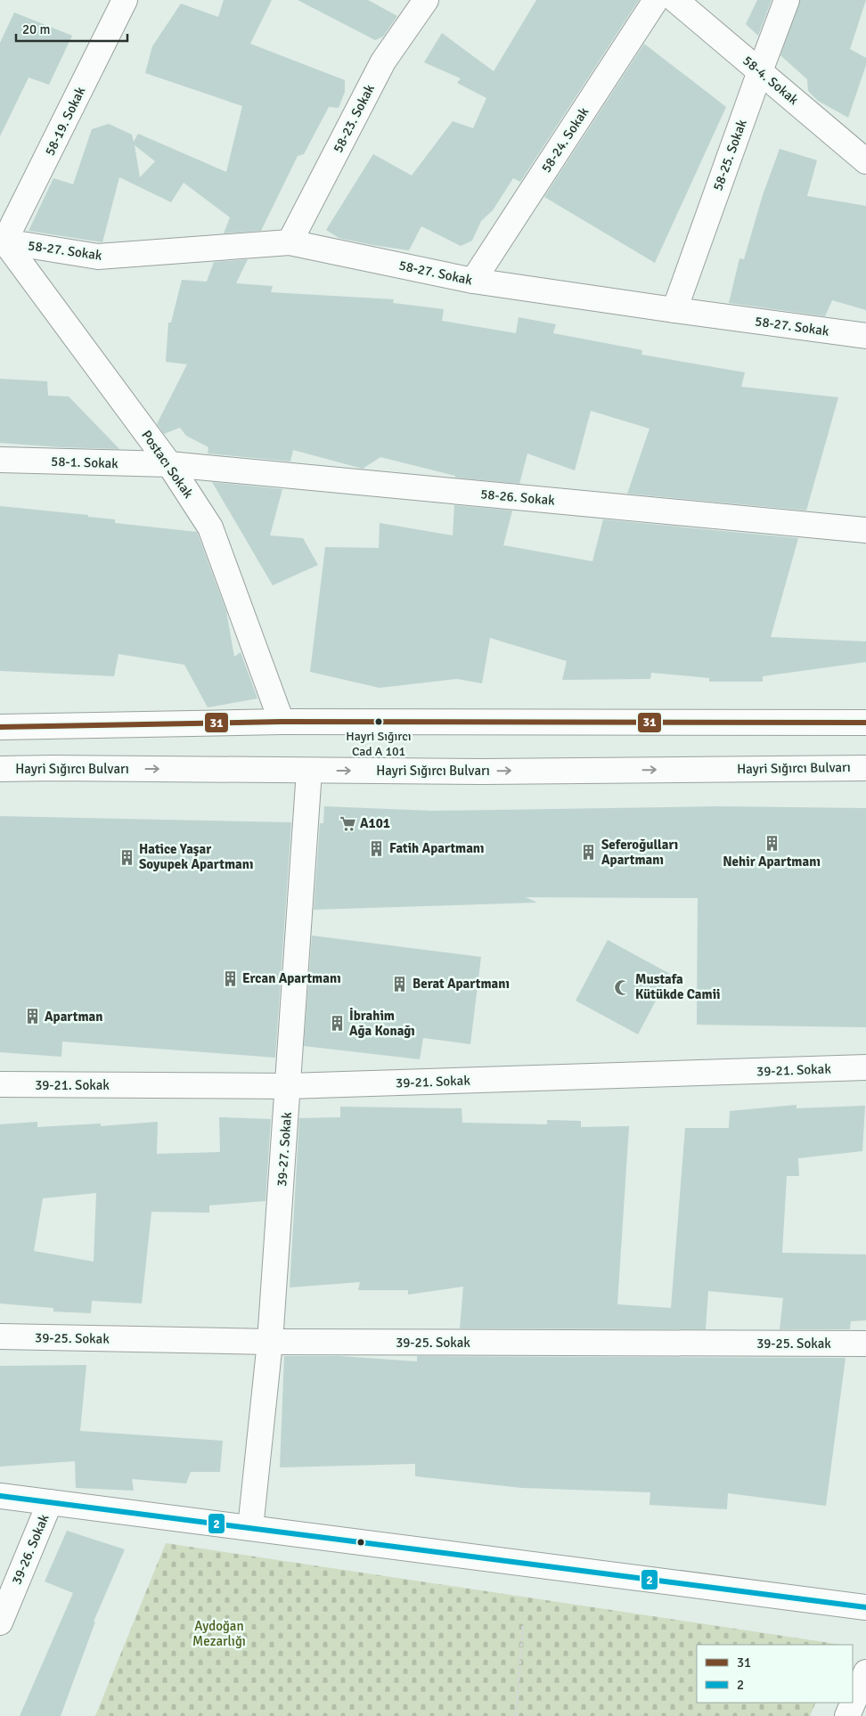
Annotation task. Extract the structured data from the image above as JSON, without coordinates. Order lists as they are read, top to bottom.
{
  "streets": {
    "street": [
      "58-4. Sokak",
      "58-23. Sokak",
      "58-19. Sokak",
      "58-24. Sokak",
      "58-25. Sokak",
      "58-27. Sokak",
      "58-1. Sokak",
      "Postacı Sokak",
      "58-26. Sokak",
      "Hayri Sığırcı Bulvarı",
      "39-21. Sokak",
      "39-27. Sokak",
      "39-25. Sokak",
      "39-26. Sokak"
    ]
  },
  "crossings": [
    ["58-4. Sokak", "58-25. Sokak"],
    ["58-23. Sokak", "58-27. Sokak"],
    ["58-19. Sokak", "58-27. Sokak"],
    ["58-19. Sokak", "Postacı Sokak"],
    ["58-24. Sokak", "58-27. Sokak"],
    ["58-25. Sokak", "58-27. Sokak"],
    ["58-27. Sokak", "Postacı Sokak"],
    ["58-1. Sokak", "Postacı Sokak"],
    ["58-1. Sokak", "58-26. Sokak"],
    ["Postacı Sokak", "58-26. Sokak"],
    ["Hayri Sığırcı Bulvarı", "39-27. Sokak"],
    ["39-21. Sokak", "39-27. Sokak"],
    ["39-27. Sokak", "39-25. Sokak"]
  ],
  "parks": ["Aydoğan Mezarlığı"],
  "places": {
    "other": ["Hayri Sığırcı Cad A 101"],
    "supermarket": ["A101"],
    "building": [
      "Nehir Apartmanı",
      "Fatih Apartmanı",
      "Seferoğulları Apartmanı",
      "Hatice Yaşar Soyupek Apartmanı",
      "Ercan Apartmanı",
      "Berat Apartmanı",
      "Apartman",
      "İbrahim Ağa Konağı"
    ],
    "mosque": ["Mustafa Kütükde Camii"]
  },
  "lines": ["transit line 31", "transit line 2"],
  "legend": ["31", "2"],
  "scale_bar": "20 m"
}
